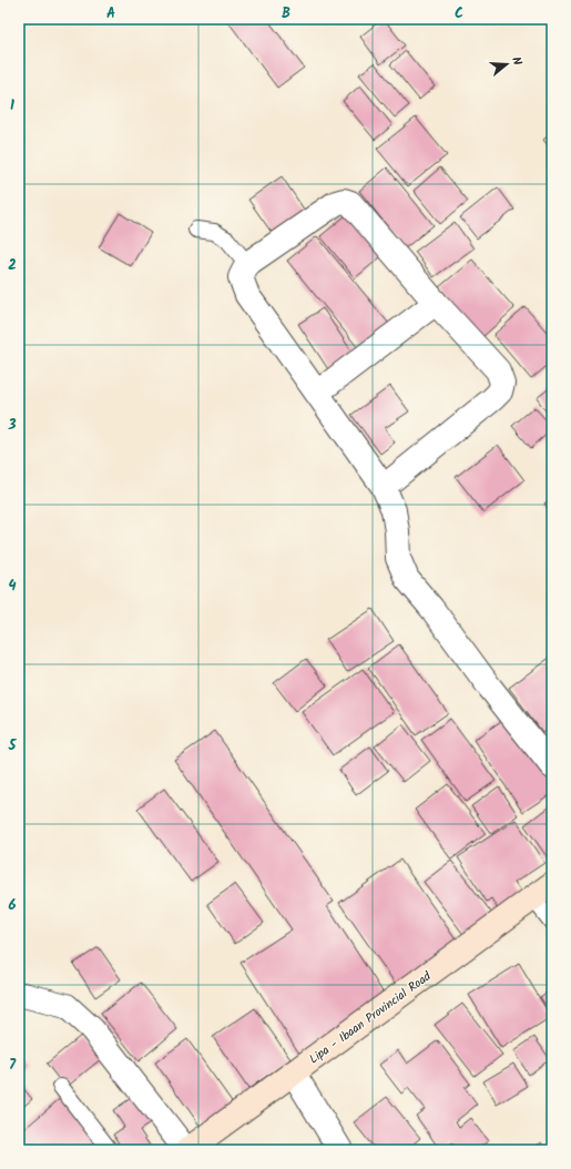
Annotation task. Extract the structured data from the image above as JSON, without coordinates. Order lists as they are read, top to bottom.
{
  "streets": {
    "main road": ["Lipa - Ibaan Provincial Road"]
  },
  "north": "right",
  "grid": {
    "columns": ["A", "B", "C"],
    "rows": [
      "1",
      "2",
      "3",
      "4",
      "5",
      "6",
      "7"
    ]
  }
}
